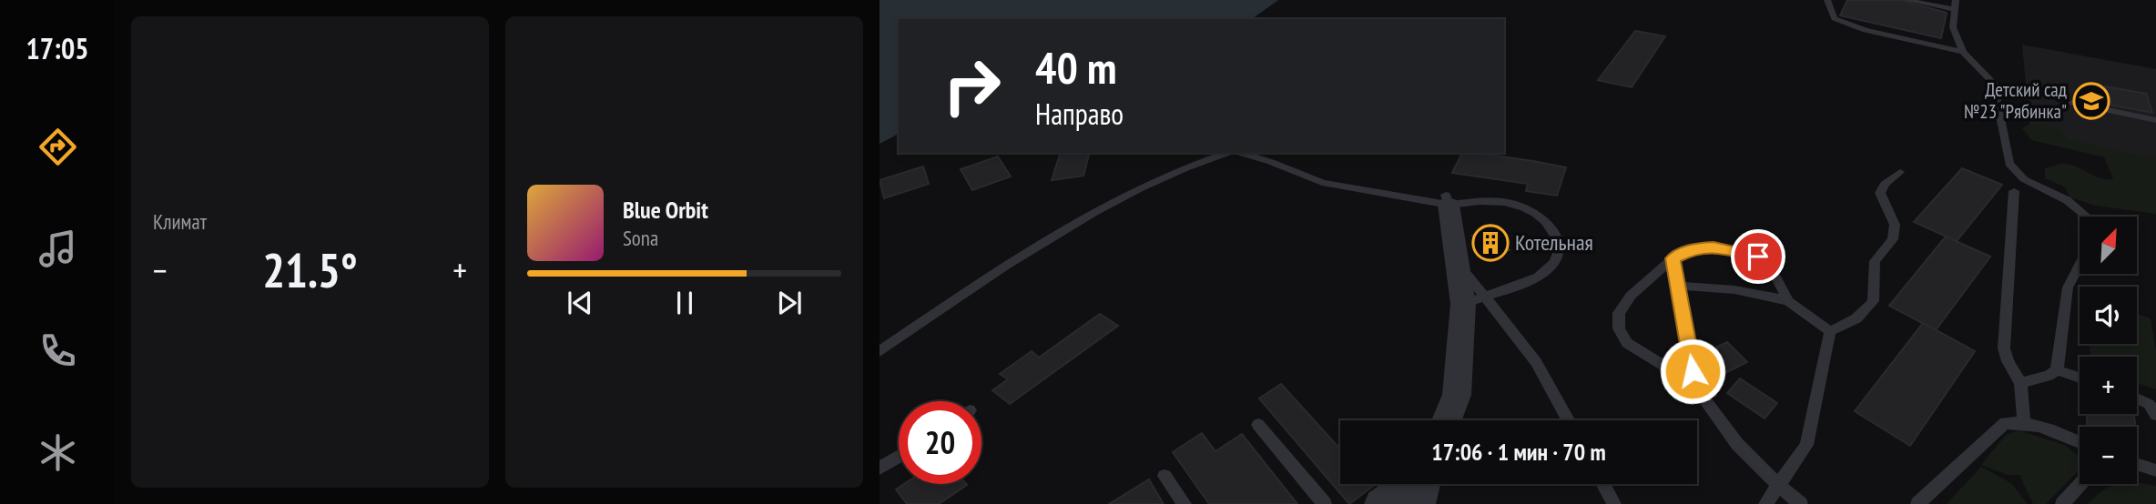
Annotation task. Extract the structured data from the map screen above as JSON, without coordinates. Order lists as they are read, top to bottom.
{
  "places": {
    "school or university": ["Детский сад №23 \"Рябинка\""],
    "building": ["Котельная"]
  },
  "north": "top right",
  "page": {
    "tabs": "17:05",
    "tile": "Климат",
    "turn": ["40 m", "Направо"],
    "song": ["Blue Orbit", "Sona"],
    "map_buttons": ["+", "−"],
    "heat": ["−", "21.5°", "+"],
    "limit": "20",
    "trip": "17:06 · 1 мин · 70 m"
  }
}
